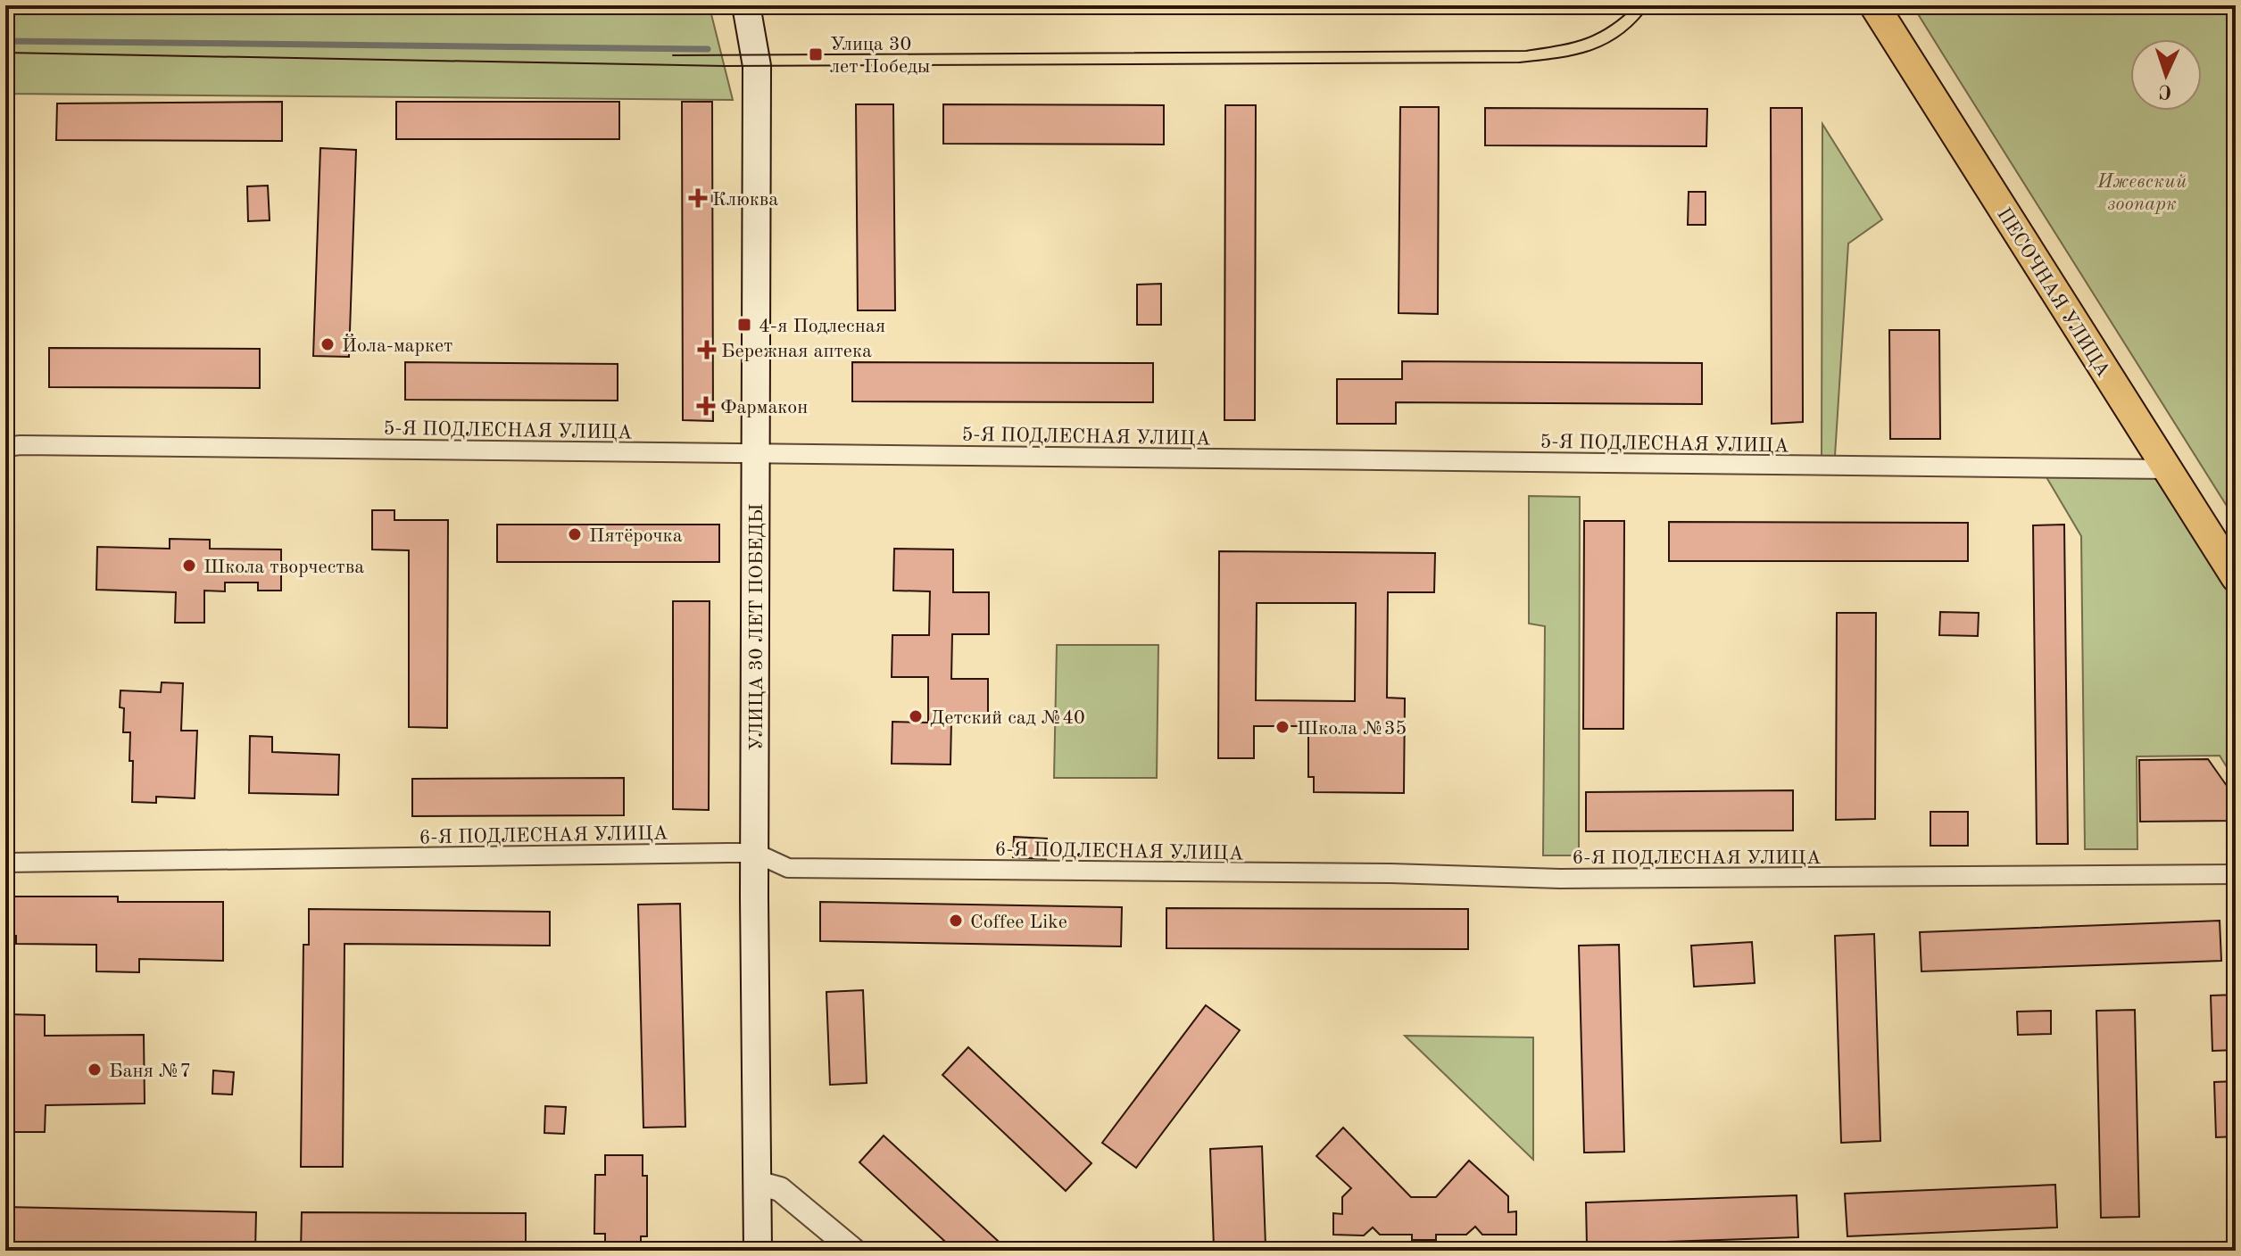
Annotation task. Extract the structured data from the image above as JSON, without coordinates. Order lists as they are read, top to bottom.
{
  "streets": {
    "main road": ["ПЕСОЧНАЯ УЛИЦА", "УЛИЦА 30 ЛЕТ ПОБЕДЫ"],
    "street": ["5-Я ПОДЛЕСНАЯ УЛИЦА", "6-Я ПОДЛЕСНАЯ УЛИЦА"]
  },
  "crossings": [
    ["ПЕСОЧНАЯ УЛИЦА", "5-Я ПОДЛЕСНАЯ УЛИЦА"],
    ["5-Я ПОДЛЕСНАЯ УЛИЦА", "УЛИЦА 30 ЛЕТ ПОБЕДЫ"],
    ["УЛИЦА 30 ЛЕТ ПОБЕДЫ", "6-Я ПОДЛЕСНАЯ УЛИЦА"]
  ],
  "parks": ["Ижевский зоопарк"],
  "places": {
    "transit": ["Улица 30 лет Победы", "4-я Подлесная"],
    "health": ["Клюква", "Бережная аптека", "Фармакон"],
    "other": [
      "Йола-маркет",
      "Пятёрочка",
      "Школа творчества",
      "Детский сад №40",
      "Школа №35",
      "Coffee Like",
      "Баня №7"
    ]
  },
  "north": "bottom"
}
